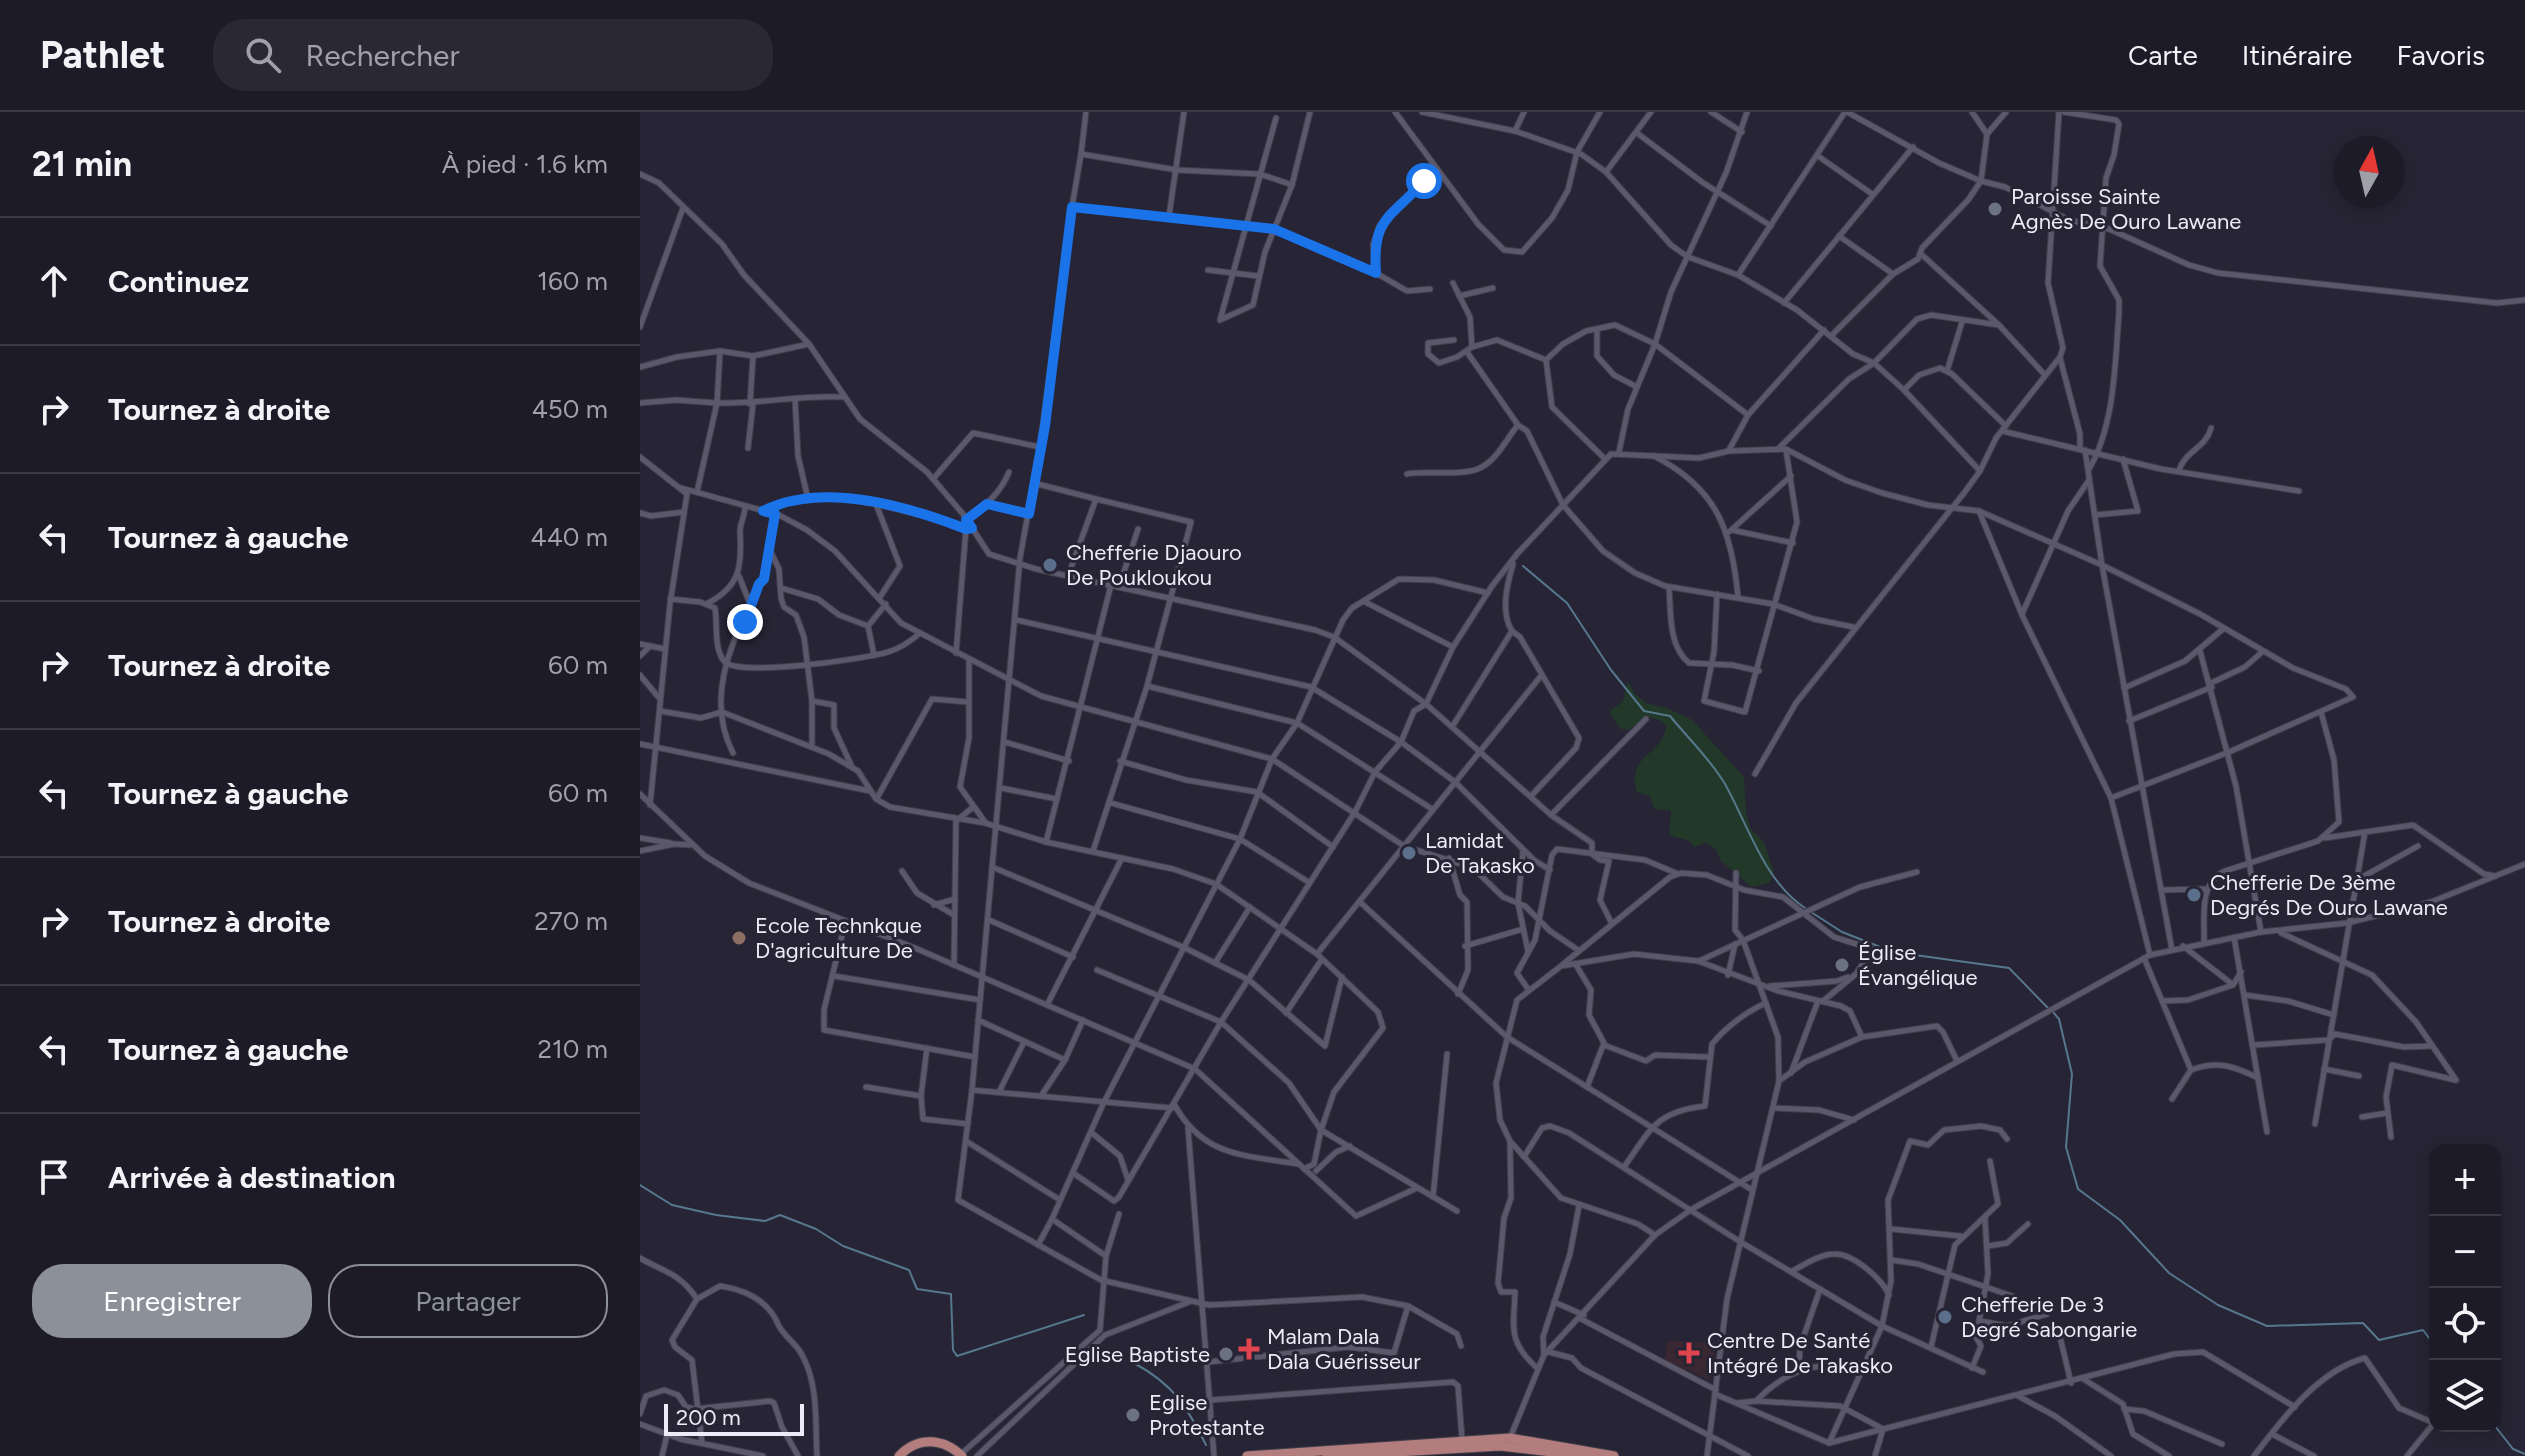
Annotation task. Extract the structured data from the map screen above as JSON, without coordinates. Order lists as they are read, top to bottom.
{
  "places": {
    "other": [
      "Paroisse Sainte Agnès De Ouro Lawane",
      "Chefferie Djaouro De Poukloukou",
      "Lamidat De Takasko",
      "Chefferie De 3ème Degrés De Ouro Lawane",
      "Ecole Technkque D'agriculture De",
      "Église Évangélique",
      "Chefferie De 3 Degré Sabongarie",
      "Eglise Baptiste",
      "Eglise Protestante"
    ],
    "health": ["Malam Dala Dala Guérisseur", "Centre De Santé Intégré De Takasko"]
  },
  "scale_bar": "200 m",
  "north": "top",
  "page": {
    "header": "Pathlet",
    "search": "Rechercher",
    "nav": ["Carte", "Itinéraire", "Favoris"],
    "heading": ["21 min", "À pied · 1.6 km"],
    "list": [
      ["Continuez", "160 m"],
      ["Tournez à droite", "450 m"],
      ["Tournez à gauche", "440 m"],
      ["Tournez à droite", "60 m"],
      ["Tournez à gauche", "60 m"],
      ["Tournez à droite", "270 m"],
      ["Tournez à gauche", "210 m"],
      "Arrivée à destination"
    ],
    "map_buttons": ["+", "−"],
    "buttons": ["Enregistrer", "Partager"],
    "scale": "200 m"
  }
}
